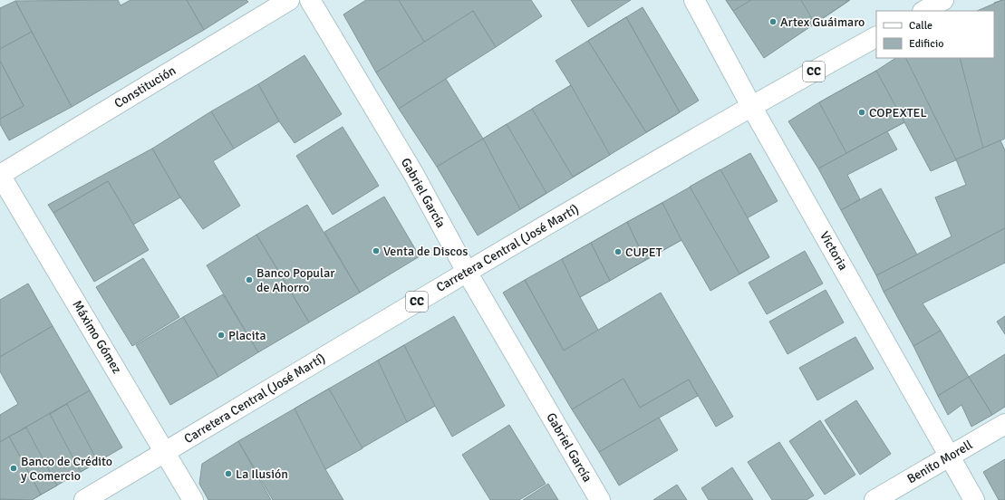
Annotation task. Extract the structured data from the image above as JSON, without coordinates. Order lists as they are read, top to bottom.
{
  "streets": {
    "main road": [
      "CC",
      "Constitución",
      "Gabriel García",
      "Carretera Central (José Martí)",
      "Victoria",
      "Máximo Gómez",
      "Benito Morell"
    ]
  },
  "crossings": [
    ["Constitución", "Máximo Gómez"],
    ["Gabriel García", "Carretera Central (José Martí)"],
    ["Carretera Central (José Martí)", "Victoria"],
    ["Carretera Central (José Martí)", "Máximo Gómez"],
    ["Victoria", "Benito Morell"]
  ],
  "places": [
    "Artex Guáimaro",
    "COPEXTEL",
    "Venta de Discos",
    "CUPET",
    "Banco Popular de Ahorro",
    "Placita",
    "Banco de Crédito y Comercio",
    "La Ilusión"
  ],
  "legend": ["Calle", "Edificio"]
}
